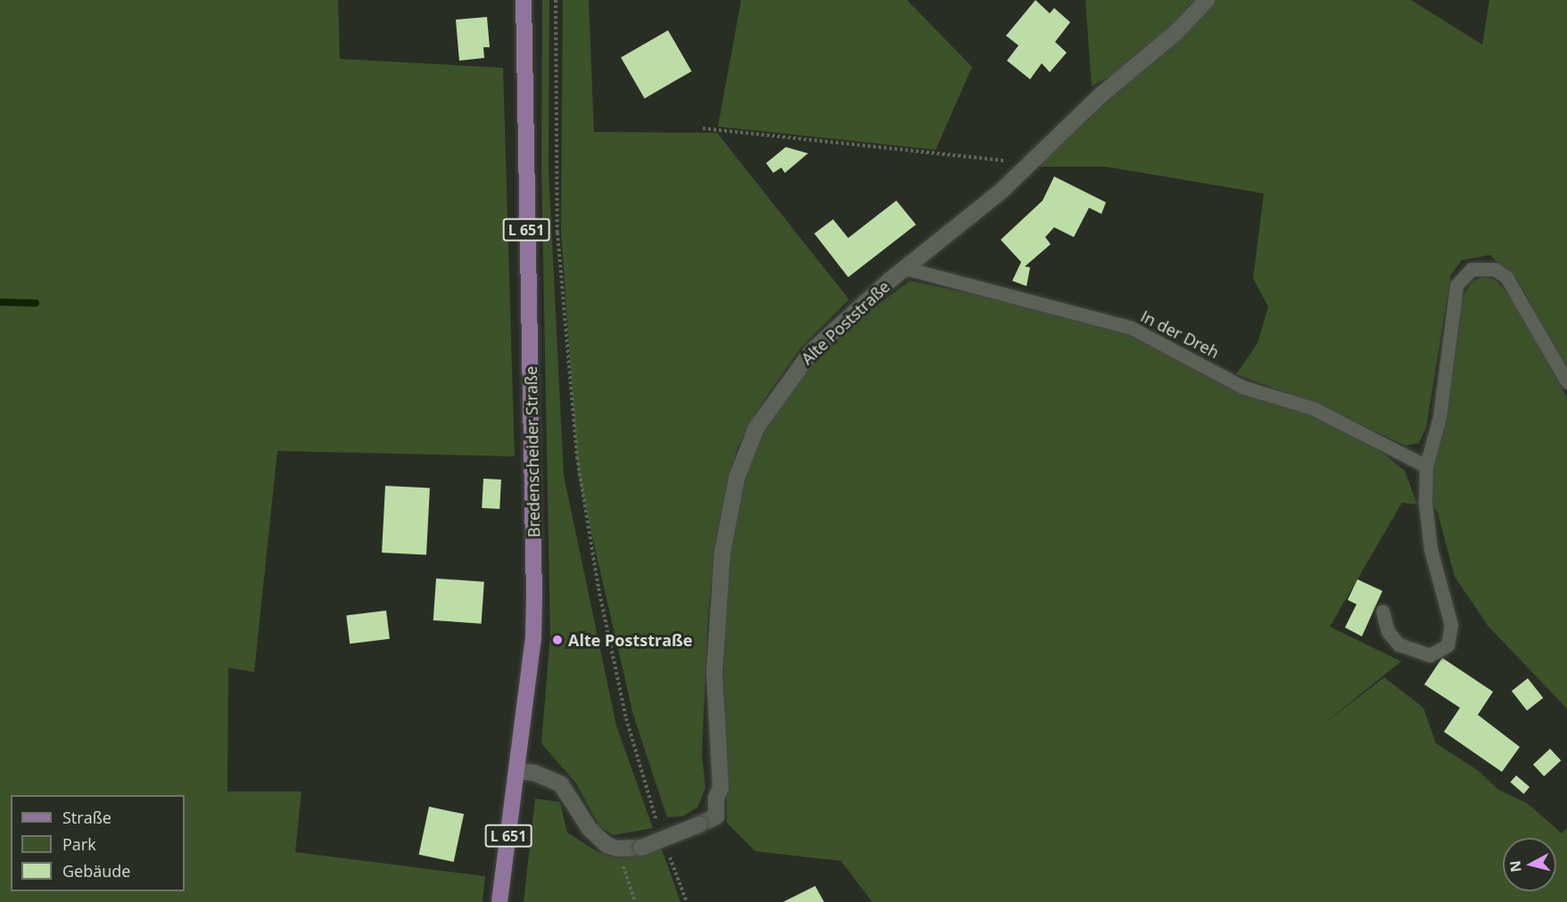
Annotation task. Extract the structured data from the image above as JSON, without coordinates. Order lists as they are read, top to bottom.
{
  "streets": {
    "main road": ["L 651", "Bredenscheider Straße"],
    "street": ["Alte Poststraße"],
    "lane": ["In der Dreh"]
  },
  "crossings": [
    ["Alte Poststraße", "In der Dreh"]
  ],
  "places": ["Alte Poststraße"],
  "legend": ["Straße", "Park", "Gebäude"],
  "north": "left"
}
